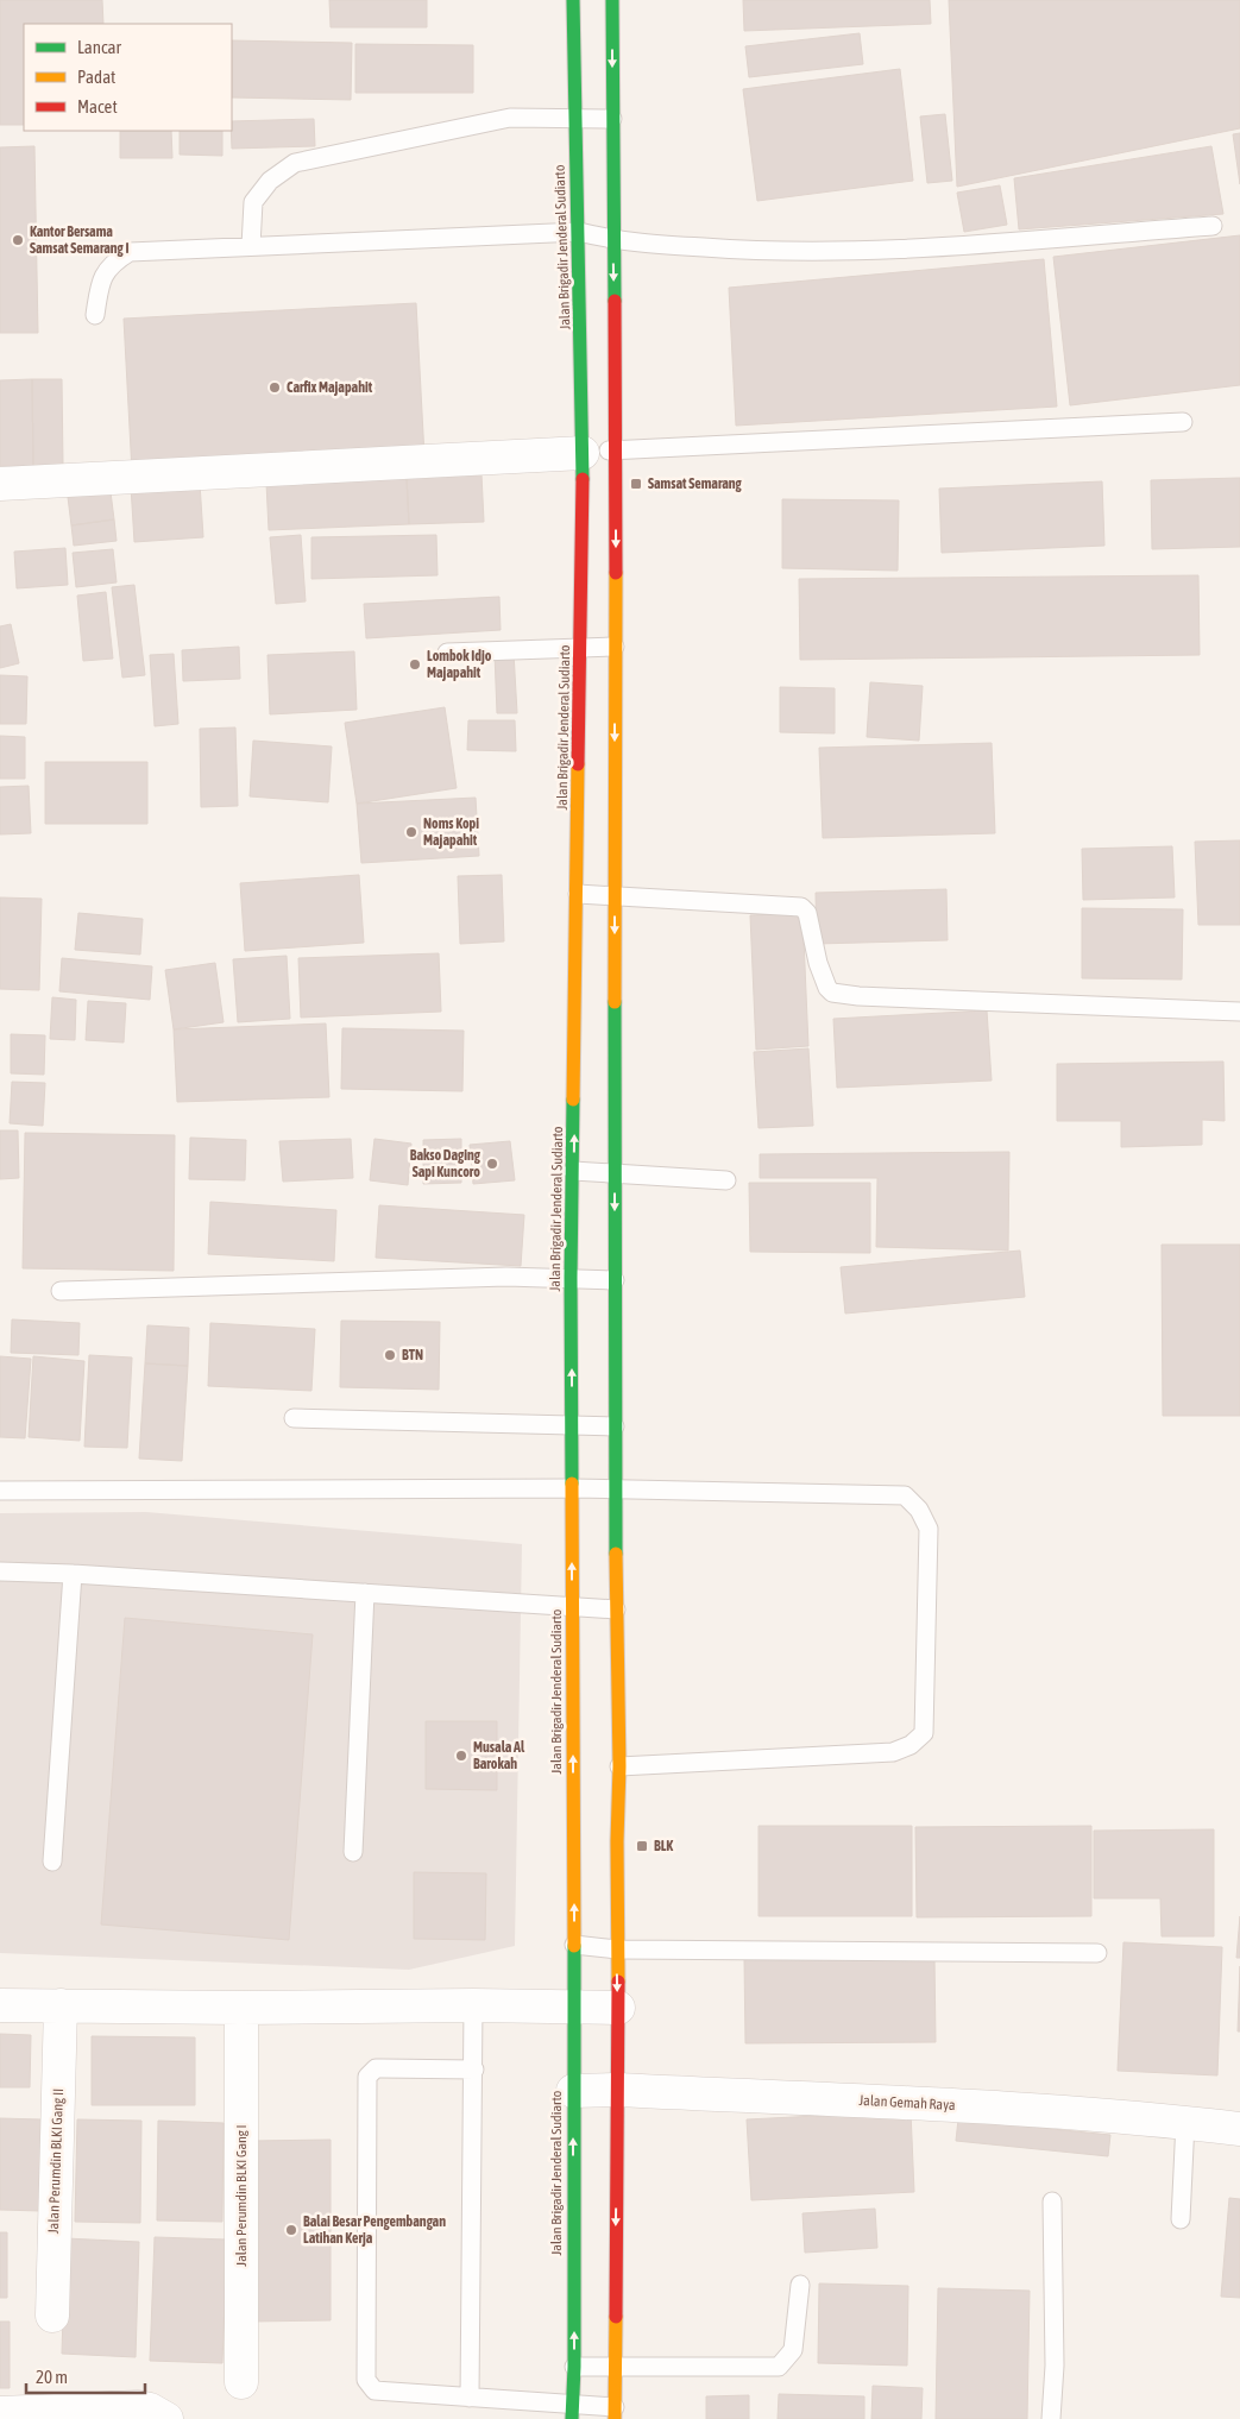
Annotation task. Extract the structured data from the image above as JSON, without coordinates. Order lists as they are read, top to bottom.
{
  "streets": {
    "main road": ["Jalan Brigadir Jenderal Sudiarto"],
    "street": ["Jalan Gemah Raya", "Jalan Perumdin BLKI Gang II", "Jalan Perumdin BLKI Gang I"]
  },
  "crossings": [
    ["Jalan Brigadir Jenderal Sudiarto", "Jalan Gemah Raya"]
  ],
  "places": {
    "other": [
      "Kantor Bersama Samsat Semarang I",
      "Carfix Majapahit",
      "Lombok Idjo Majapahit",
      "Noms Kopi Majapahit",
      "Bakso Daging Sapi Kuncoro",
      "BTN",
      "Musala Al Barokah",
      "Balai Besar Pengembangan Latihan Kerja"
    ],
    "transit": ["Samsat Semarang", "BLK"]
  },
  "legend": ["Lancar", "Padat", "Macet"],
  "scale_bar": "20 m"
}
